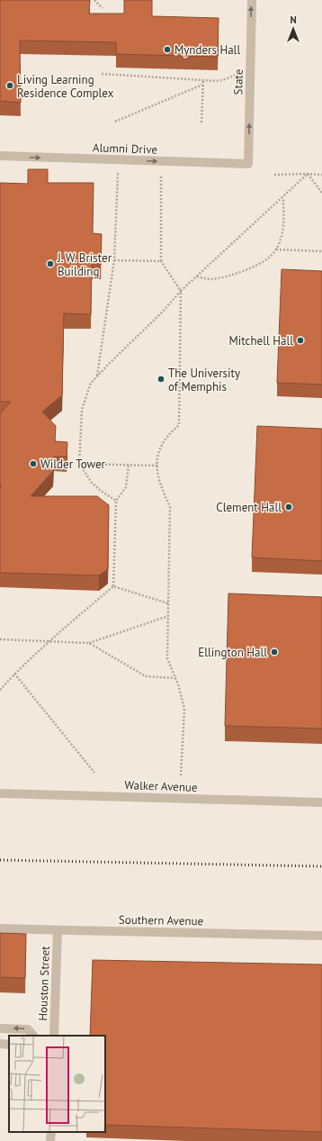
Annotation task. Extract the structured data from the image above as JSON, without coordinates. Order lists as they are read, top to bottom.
{
  "streets": {
    "street": [
      "State",
      "Alumni Drive",
      "Walker Avenue",
      "Southern Avenue",
      "Houston Street"
    ]
  },
  "crossings": [
    ["State", "Alumni Drive"],
    ["Southern Avenue", "Houston Street"]
  ],
  "one_way": ["State", "Alumni Drive"],
  "places": [
    "Mynders Hall",
    "Living Learning Residence Complex",
    "J. W. Brister Building",
    "Mitchell Hall",
    "The University of Memphis",
    "Wilder Tower",
    "Clement Hall",
    "Ellington Hall"
  ],
  "north": "top"
}
